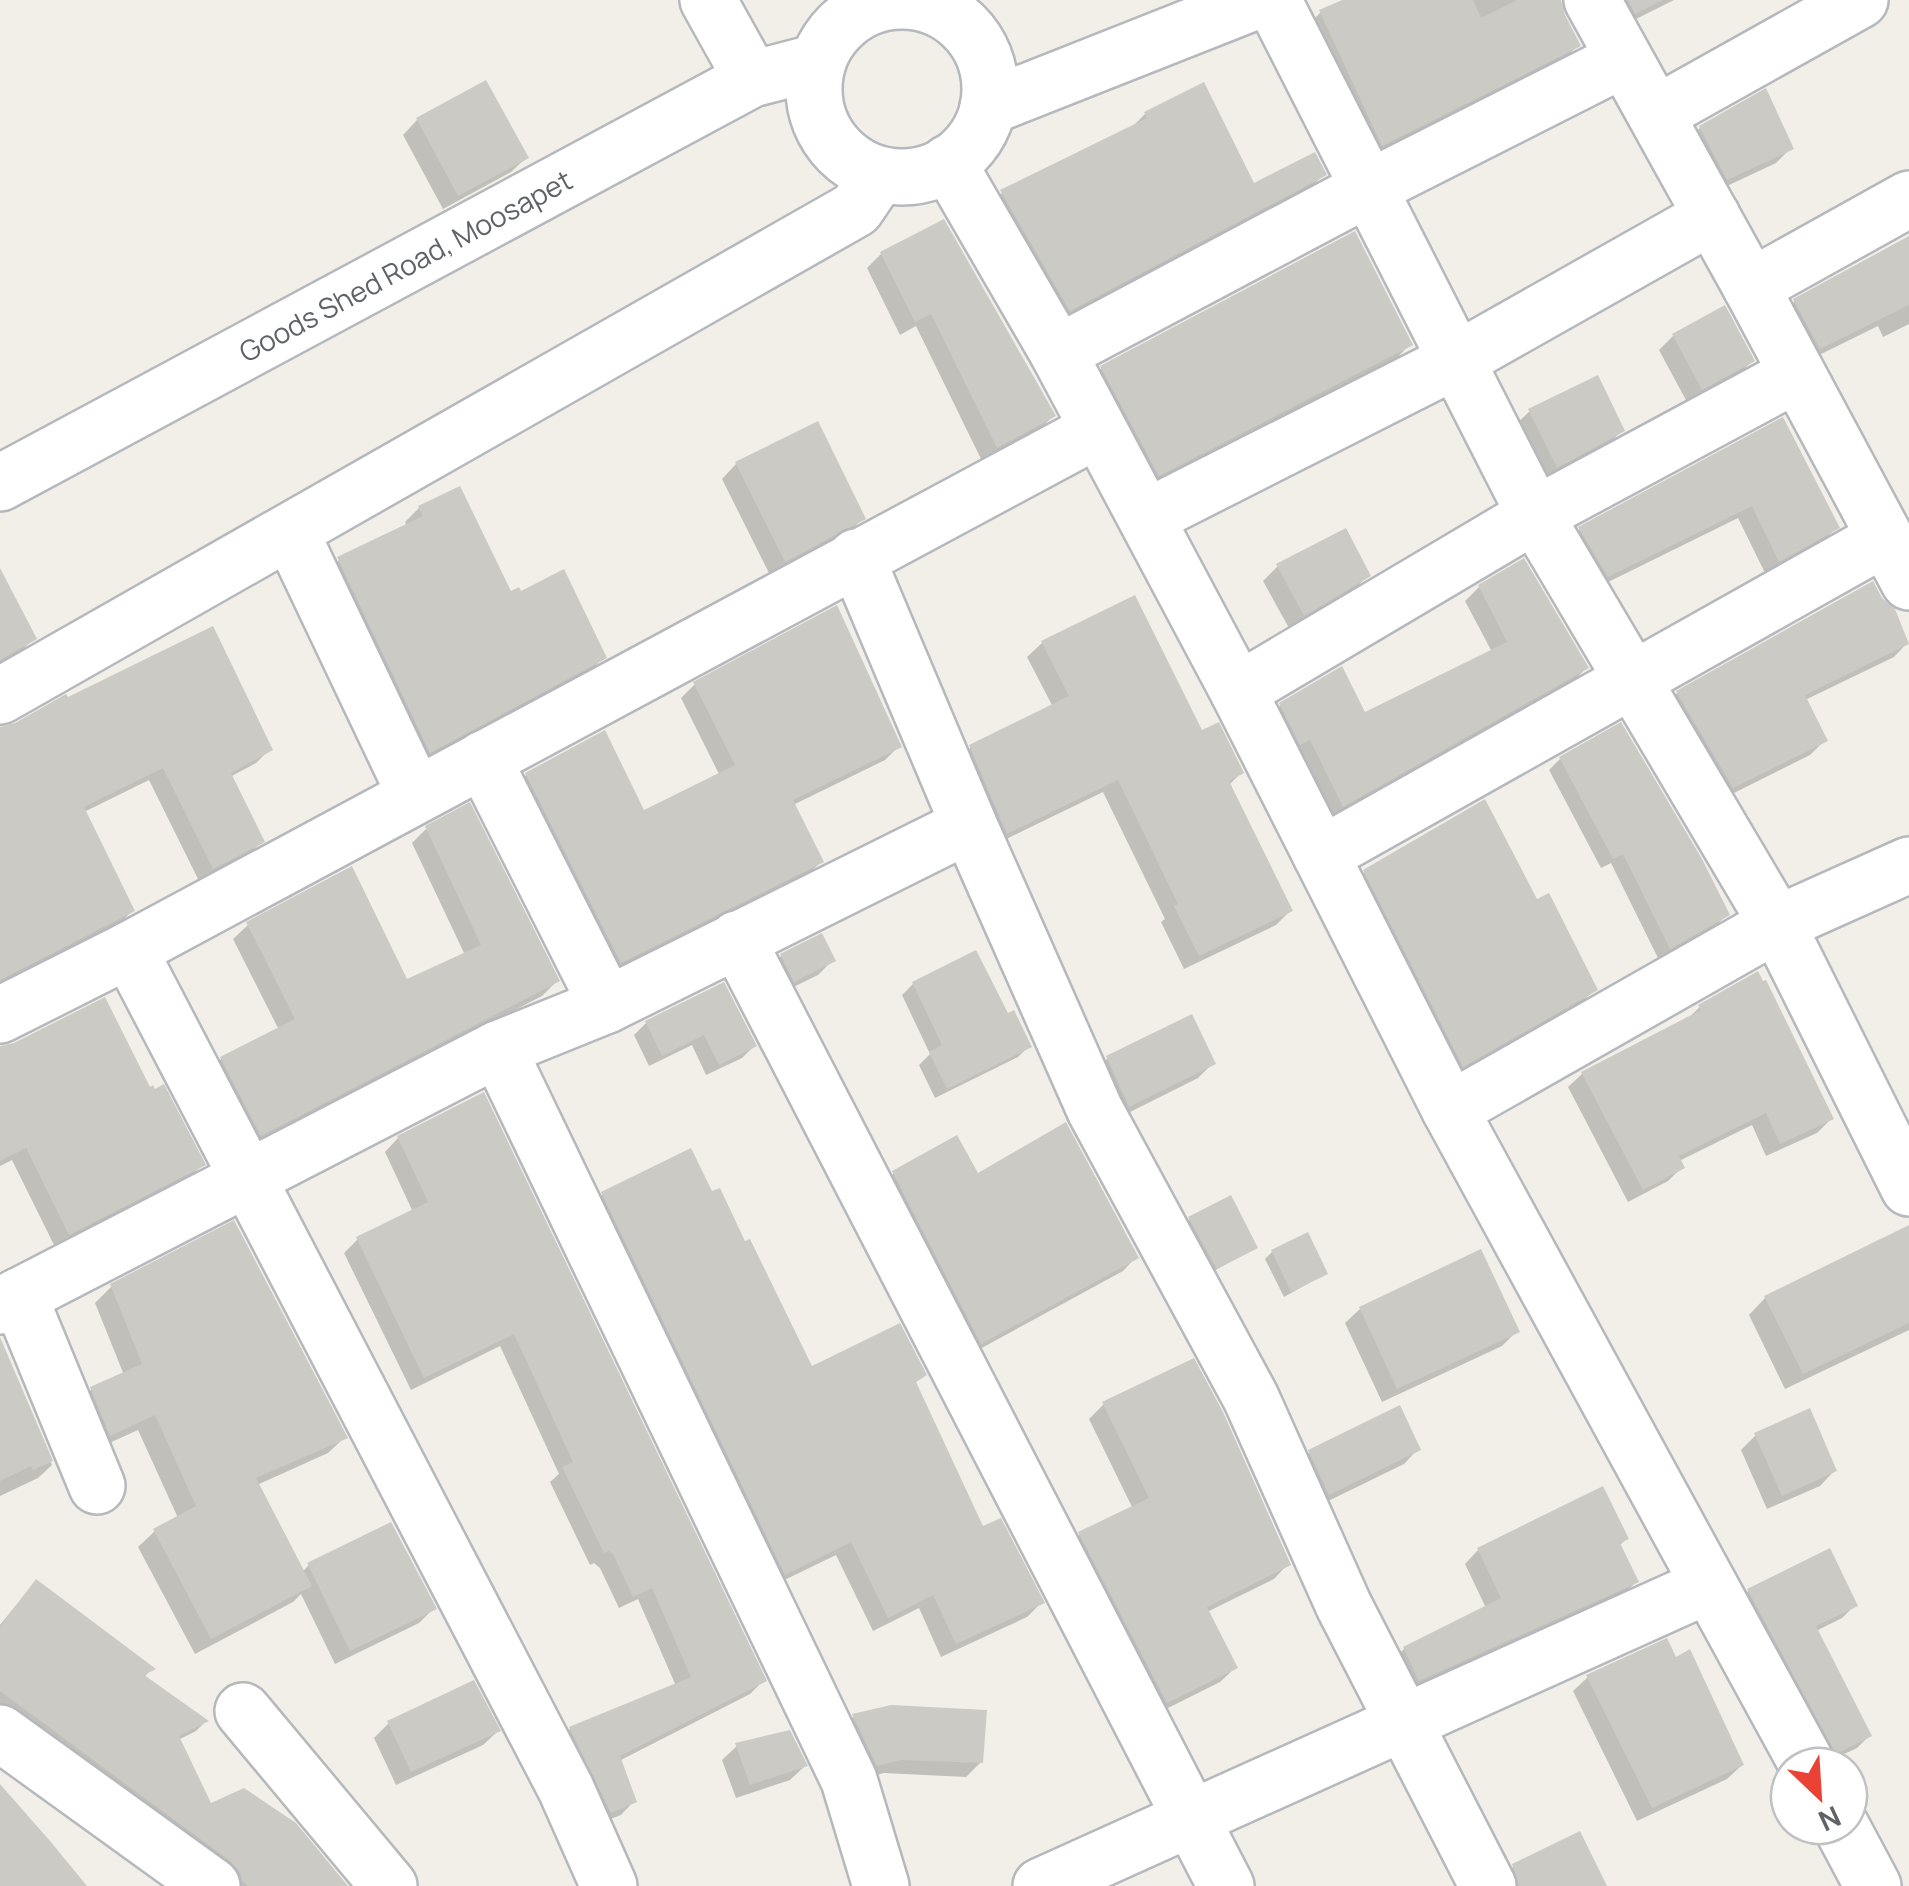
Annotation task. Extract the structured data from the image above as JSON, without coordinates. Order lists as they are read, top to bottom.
{
  "streets": {
    "street": ["Goods Shed Road, Moosapet"]
  },
  "north": "bottom right"
}
